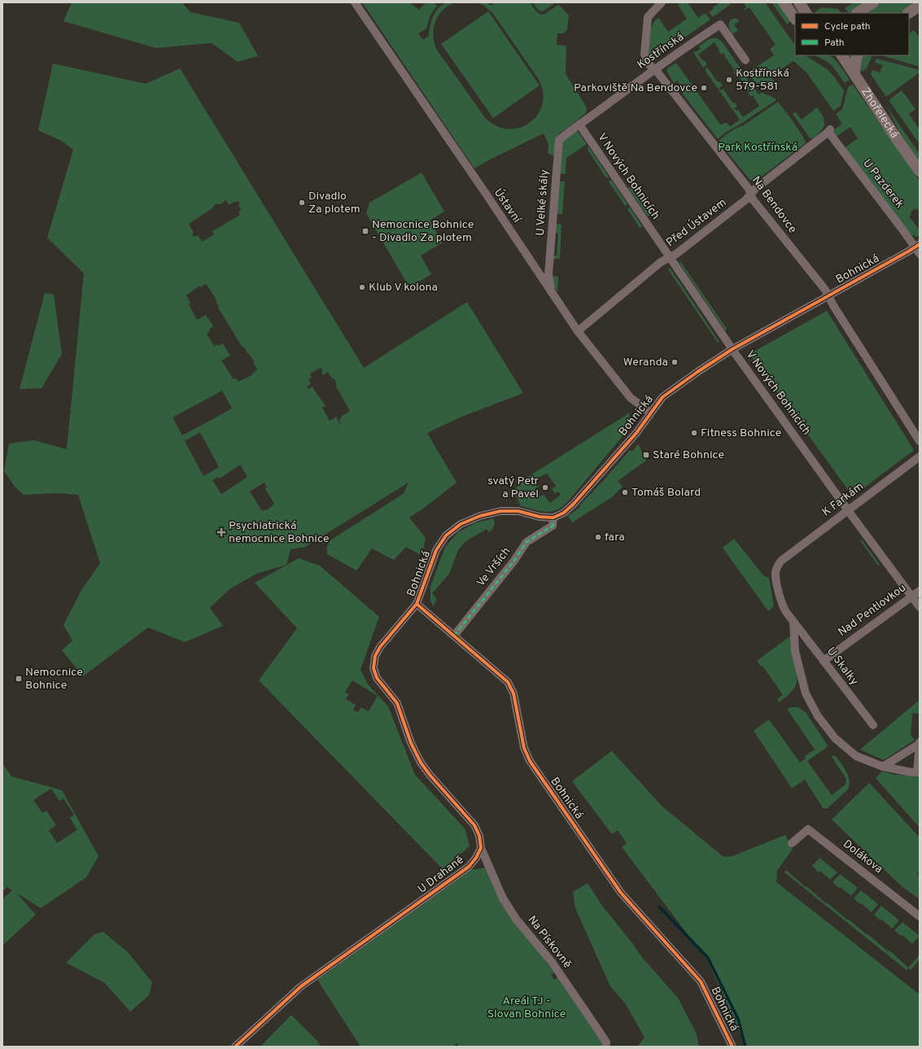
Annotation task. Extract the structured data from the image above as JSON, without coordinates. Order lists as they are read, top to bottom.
{
  "streets": {
    "street": [
      "Kostřínská",
      "Zhořelecká",
      "V Nových Bohnicích",
      "U Pazderek",
      "U Velké skály",
      "Na Bendovce",
      "Ústavní",
      "Před Ústavem",
      "Bohnická",
      "K Farkám",
      "Ve Vrších",
      "Nad Pentlovkou",
      "U Skalky",
      "Dolákova",
      "U Drahaně",
      "Na Pískovně"
    ]
  },
  "crossings": [
    ["Kostřínská", "V Nových Bohnicích"],
    ["Kostřínská", "U Velké skály"],
    ["Kostřínská", "Na Bendovce"],
    ["V Nových Bohnicích", "U Velké skály"],
    ["V Nových Bohnicích", "Před Ústavem"],
    ["V Nových Bohnicích", "Bohnická"],
    ["V Nových Bohnicích", "K Farkám"],
    ["V Nových Bohnicích", "Nad Pentlovkou"],
    ["U Pazderek", "Před Ústavem"],
    ["U Pazderek", "Bohnická"],
    ["U Velké skály", "Ústavní"],
    ["Na Bendovce", "Před Ústavem"],
    ["Na Bendovce", "Bohnická"],
    ["Ústavní", "Před Ústavem"],
    ["Ústavní", "Bohnická"],
    ["Bohnická", "Ve Vrších"],
    ["K Farkám", "U Skalky"],
    ["Nad Pentlovkou", "U Skalky"],
    ["U Drahaně", "Na Pískovně"]
  ],
  "parks": ["Park Kostřínská", "Areál TJ - Slovan Bohnice"],
  "places": {
    "other": [
      "Kostřínská 579-581",
      "Parkoviště Na Bendovce",
      "Divadlo Za plotem",
      "Klub V kolona",
      "Weranda",
      "Fitness Bohnice",
      "svatý Petr a Pavel",
      "Tomáš Bolard",
      "fara"
    ],
    "transit": ["Nemocnice Bohnice - Divadlo Za plotem", "Staré Bohnice", "Nemocnice Bohnice"],
    "health": ["Psychiatrická nemocnice Bohnice"]
  },
  "legend": ["Cycle path", "Path"]
}
